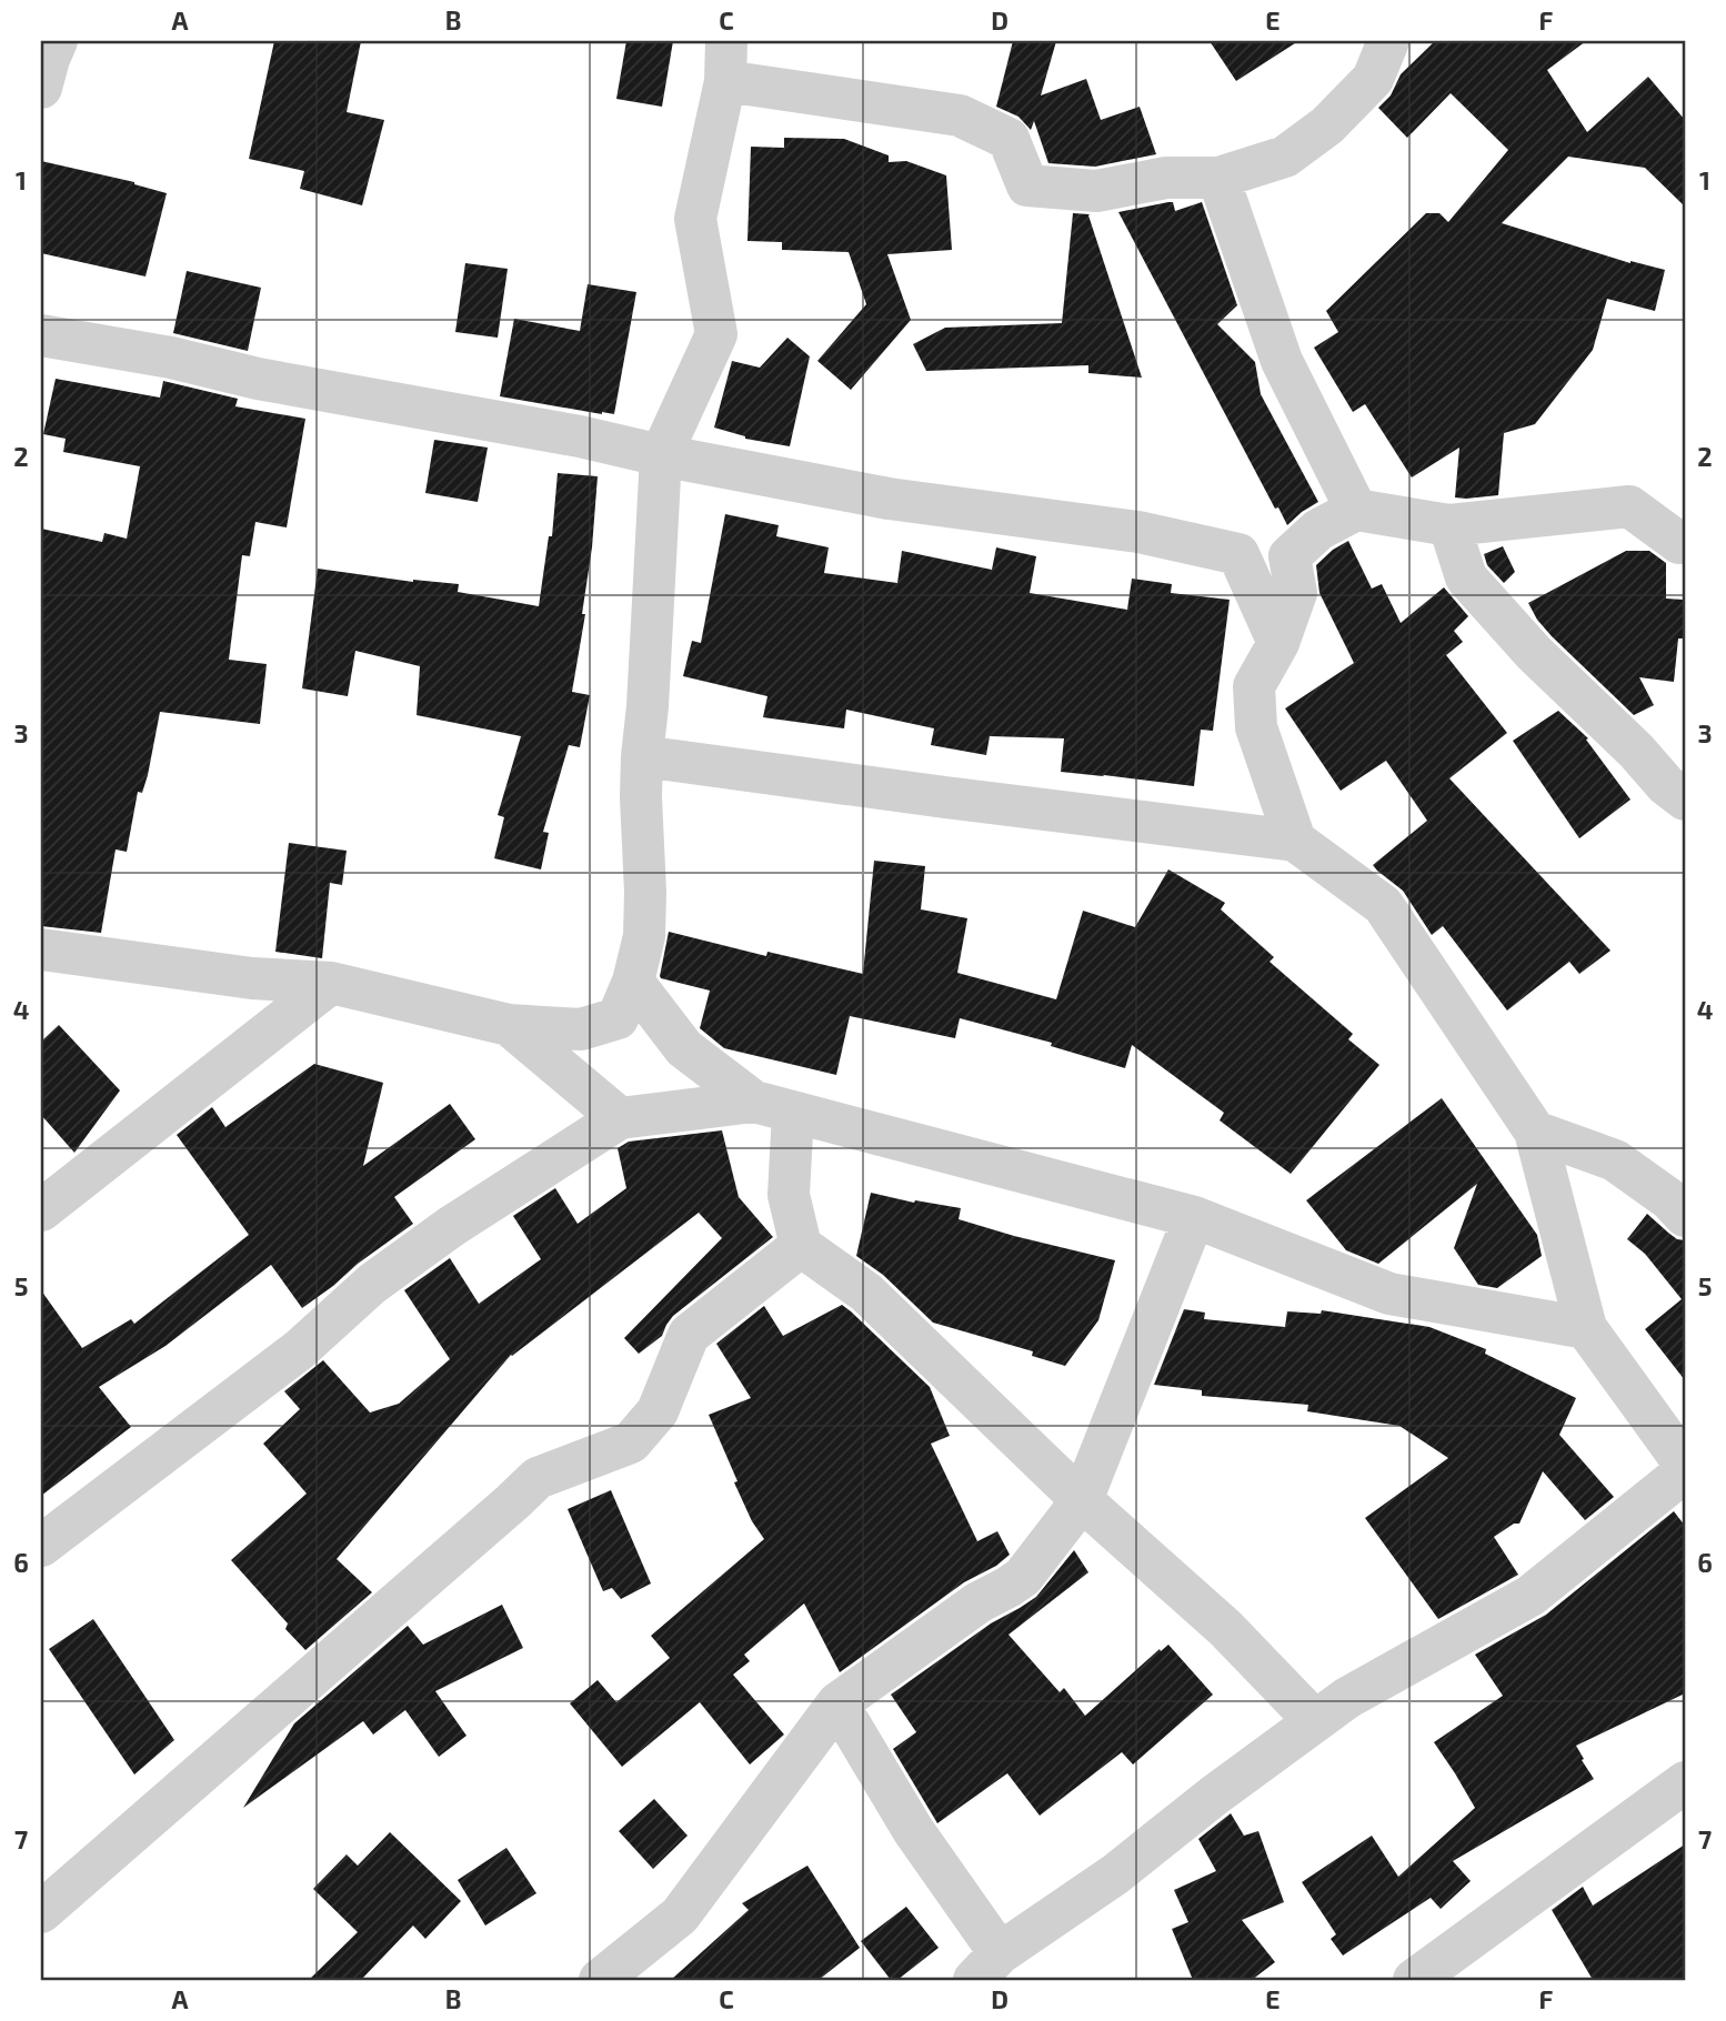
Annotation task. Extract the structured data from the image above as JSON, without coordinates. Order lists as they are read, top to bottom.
{
  "grid": {
    "columns": [
      "A",
      "B",
      "C",
      "D",
      "E",
      "F"
    ],
    "rows": [
      "1",
      "2",
      "3",
      "4",
      "5",
      "6",
      "7"
    ]
  }
}
